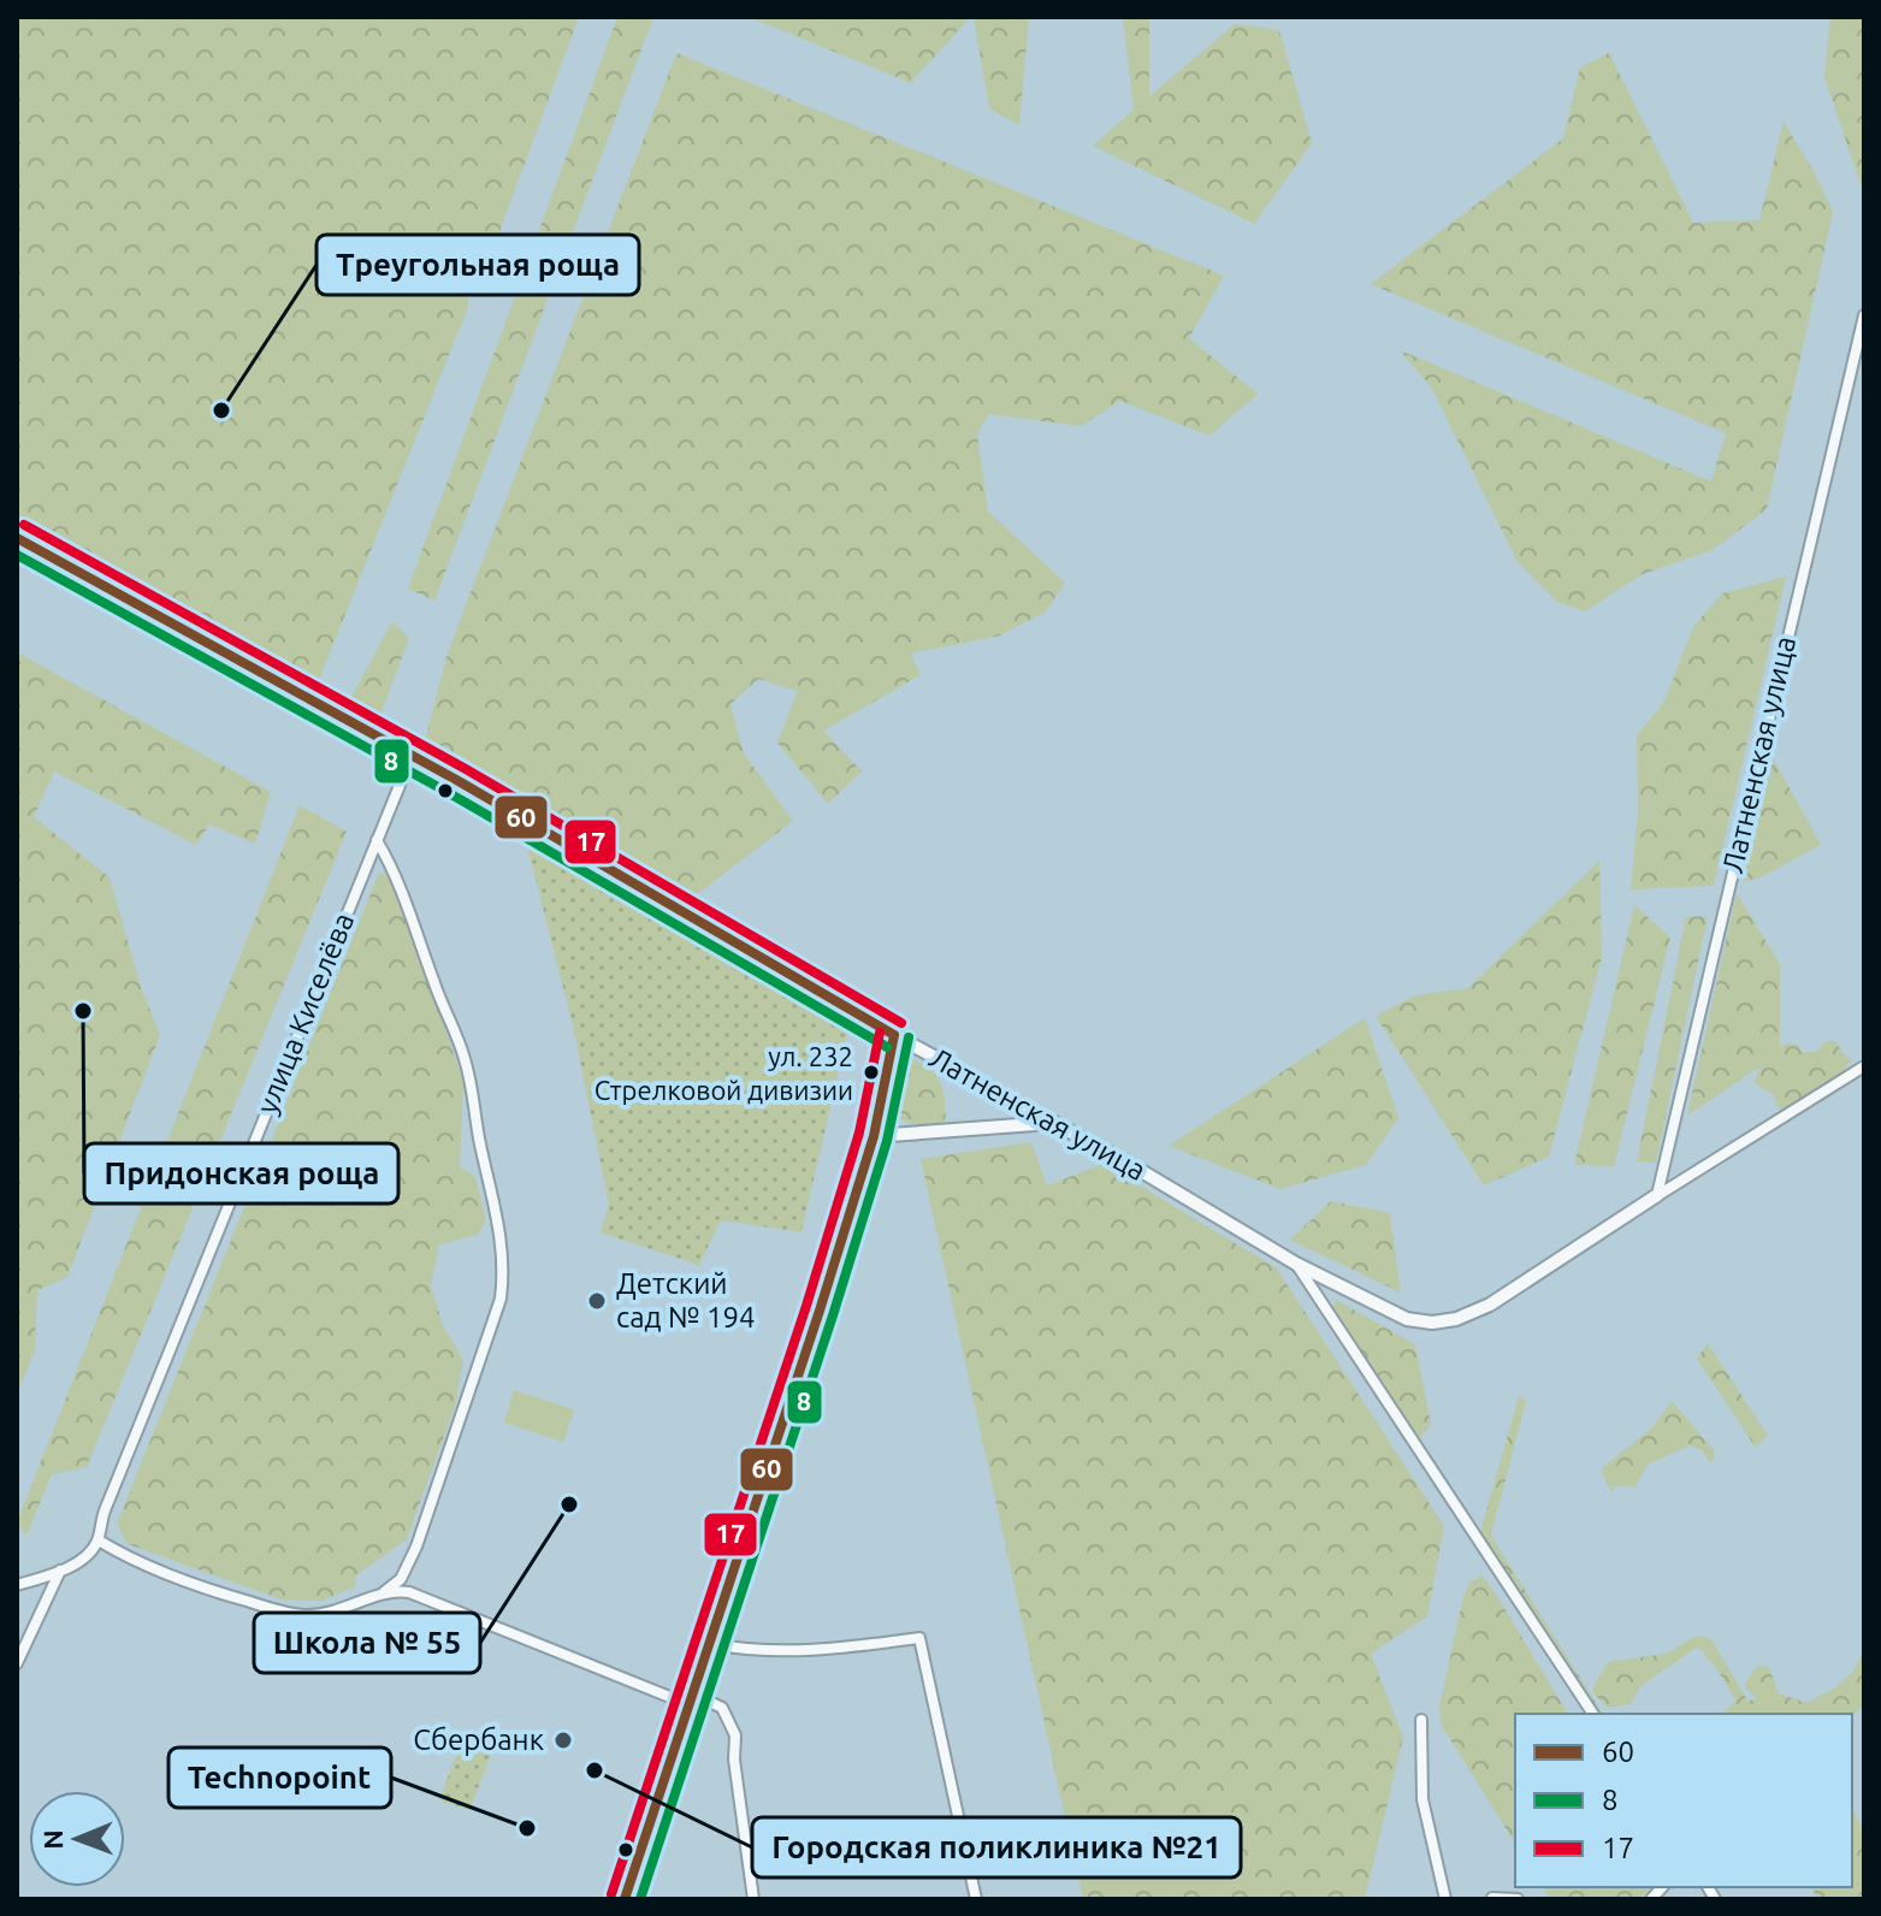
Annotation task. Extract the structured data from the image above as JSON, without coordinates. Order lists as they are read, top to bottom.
{
  "streets": {
    "street": ["Латненская улица", "улица Киселёва"]
  },
  "crossings": [
    ["Латненская улица", "улица Киселёва"]
  ],
  "places": [
    "Треугольная роща",
    "Придонская роща",
    "ул. 232 Стрелковой дивизии",
    "Детский сад № 194",
    "Школа № 55",
    "Сбербанк",
    "Городская поликлиника №21",
    "Technopoint"
  ],
  "lines": ["transit line 17", "transit line 60", "transit line 8"],
  "legend": ["60", "8", "17"],
  "north": "left"
}
